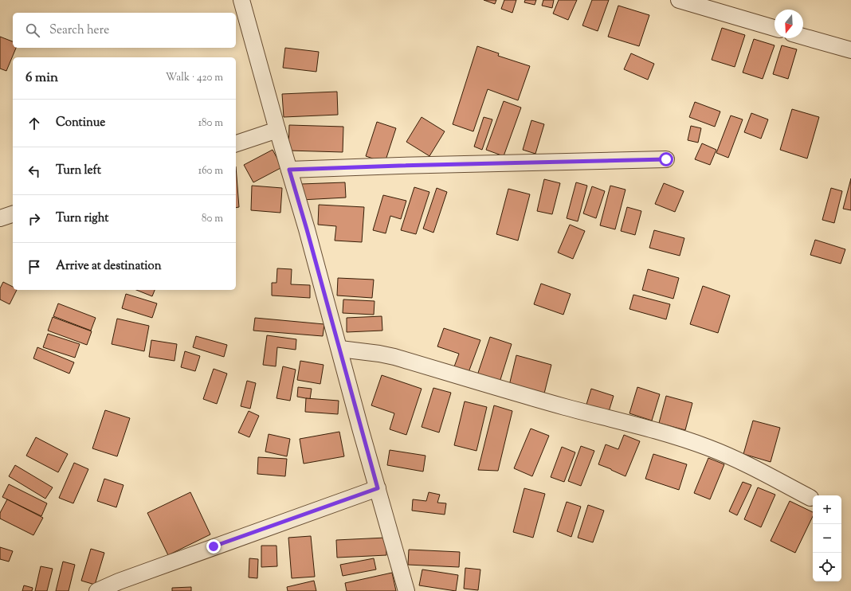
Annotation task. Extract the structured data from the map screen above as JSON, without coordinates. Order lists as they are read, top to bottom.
{
  "north": "bottom",
  "page": {
    "search": "Search here",
    "heading": ["6 min", "Walk · 420 m"],
    "list": [
      ["Continue", "180 m"],
      ["Turn left", "160 m"],
      ["Turn right", "80 m"],
      "Arrive at destination"
    ],
    "map_buttons": ["+", "−"]
  }
}
